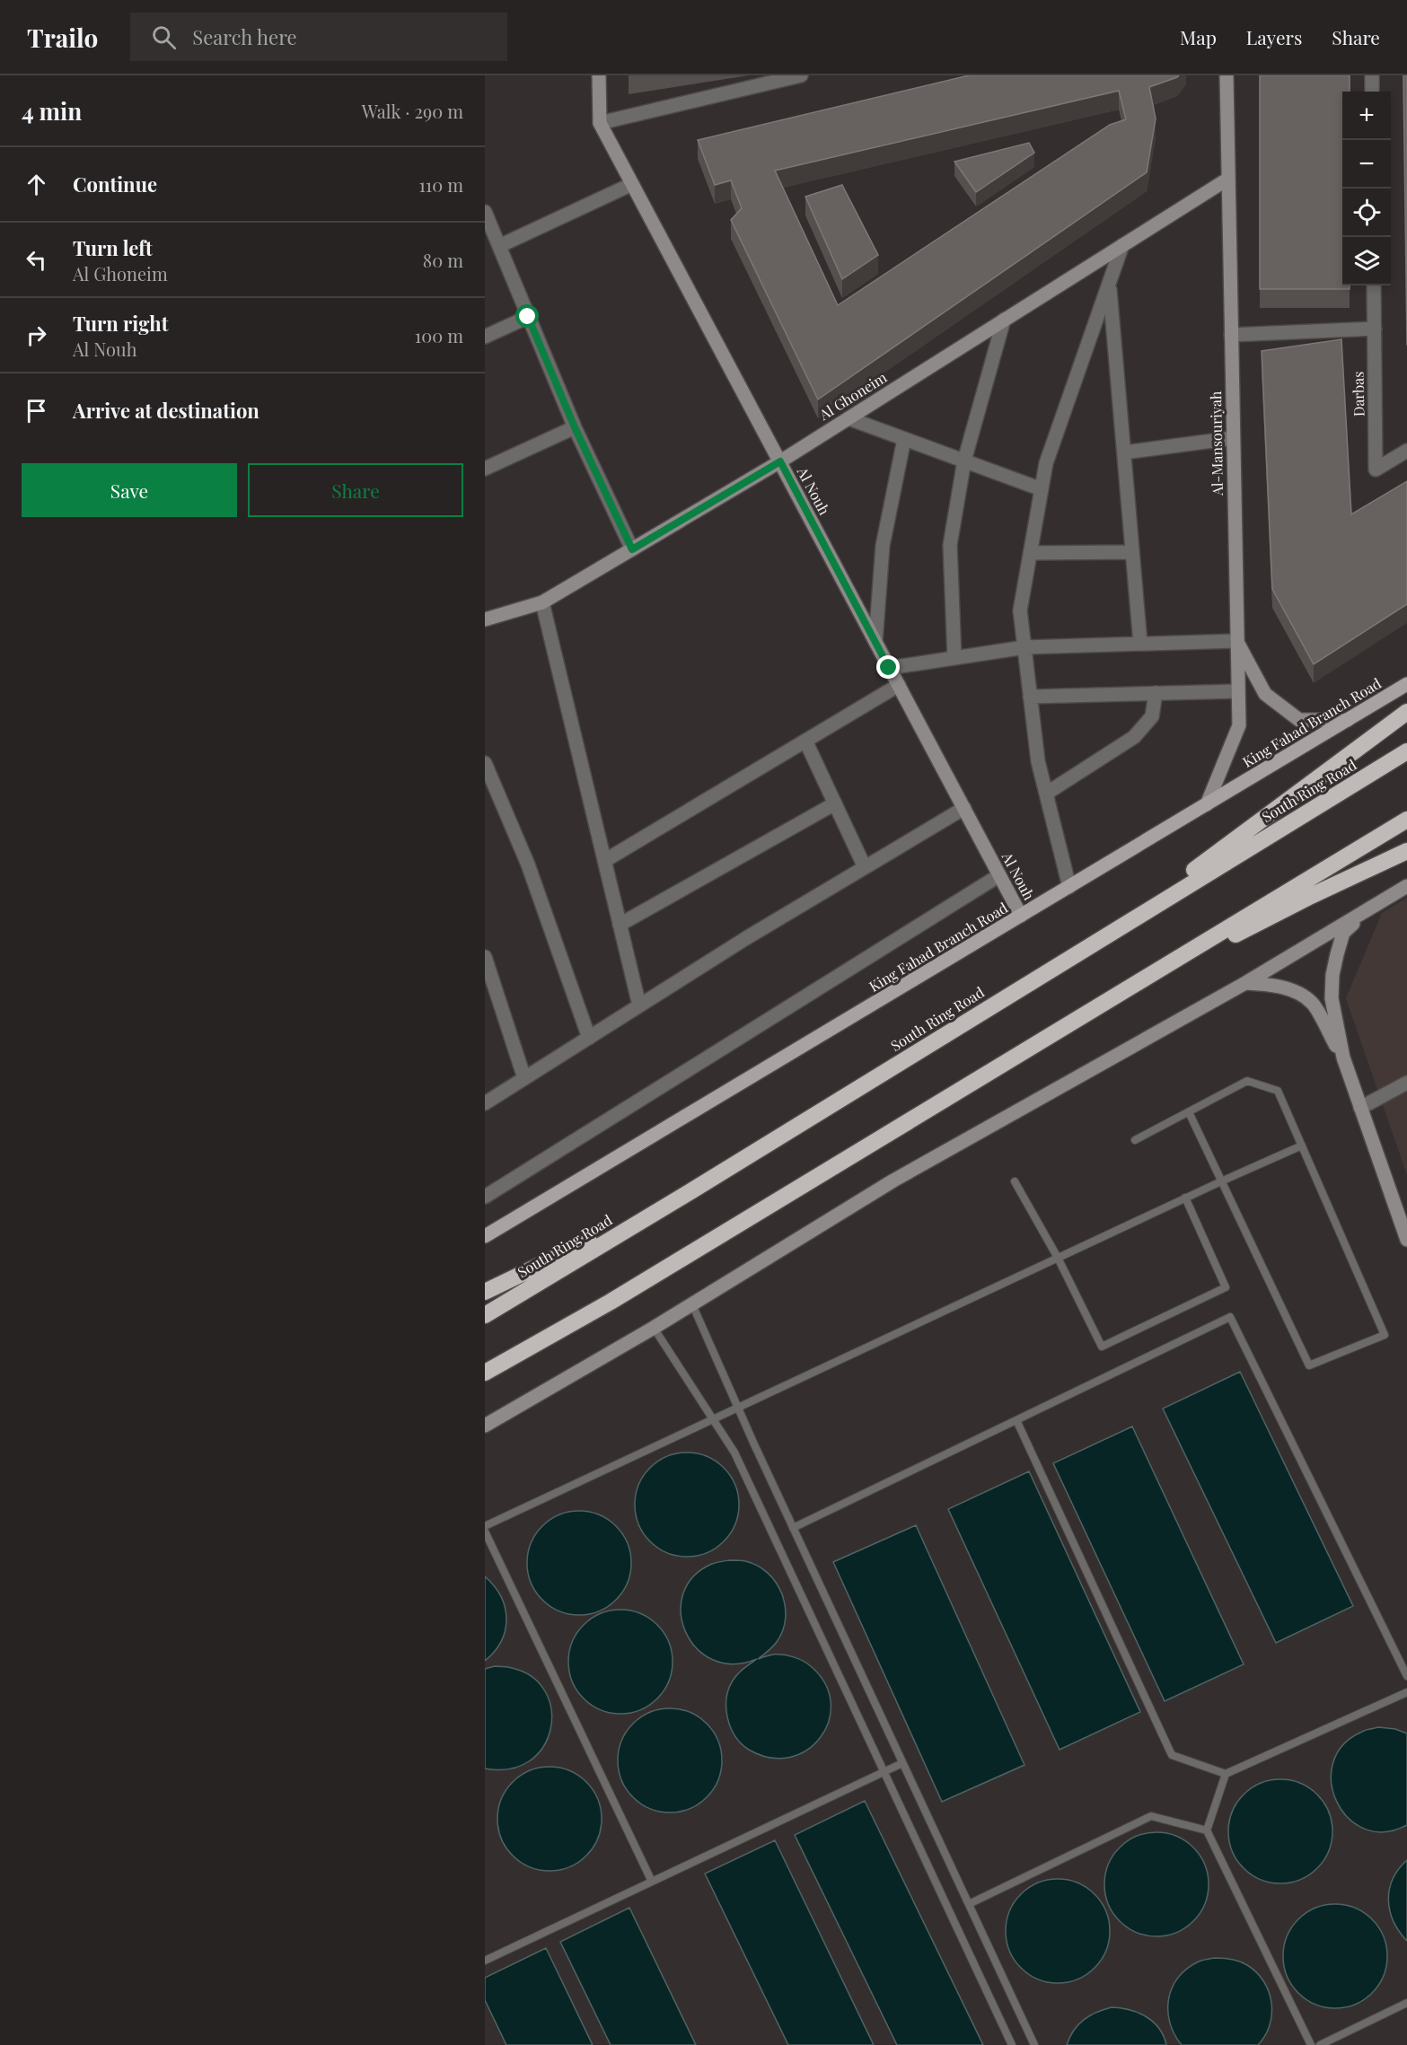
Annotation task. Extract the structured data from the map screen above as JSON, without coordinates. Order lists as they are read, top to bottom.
{
  "streets": {
    "highway": ["South Ring Road"],
    "main road": ["King Fahad Branch Road"],
    "street": [
      "Darbas",
      "Al Ghoneim",
      "Al-Mansouriyah",
      "Al Nouh"
    ]
  },
  "crossings": [
    ["Al Ghoneim", "Al-Mansouriyah"],
    ["Al Ghoneim", "Al Nouh"],
    ["Al-Mansouriyah", "King Fahad Branch Road"],
    ["Al Nouh", "King Fahad Branch Road"]
  ],
  "page": {
    "header": "Trailo",
    "search": "Search here",
    "nav": ["Map", "Layers", "Share"],
    "heading": ["4 min", "Walk · 290 m"],
    "map_buttons": ["+", "−"],
    "list": [
      ["Continue", "110 m"],
      ["Turn left", "Al Ghoneim", "80 m"],
      ["Turn right", "Al Nouh", "100 m"],
      "Arrive at destination"
    ],
    "buttons": ["Save", "Share"]
  }
}
